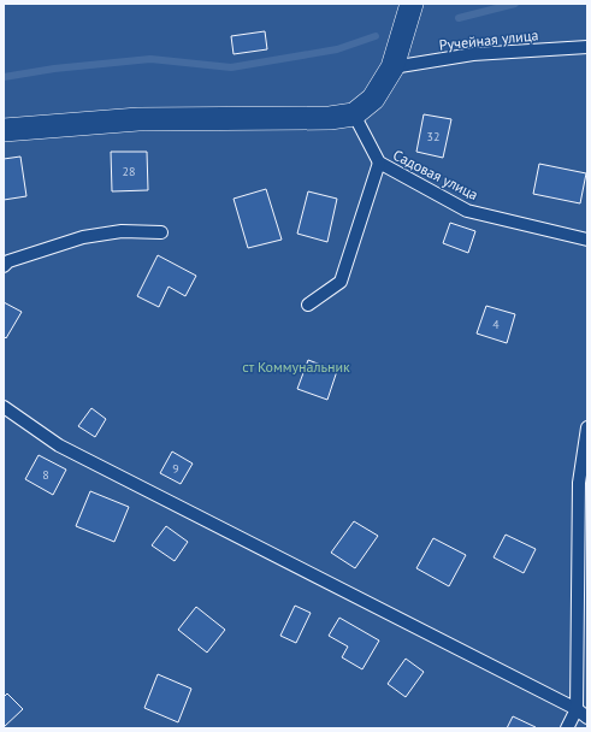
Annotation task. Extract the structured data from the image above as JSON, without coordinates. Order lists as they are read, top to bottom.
{
  "streets": {
    "lane": ["Ручейная улица", "Садовая улица"]
  },
  "parks": ["ст Коммунальник"],
  "house_numbers": [
    "32",
    "28",
    "4",
    "9",
    "8"
  ]
}
